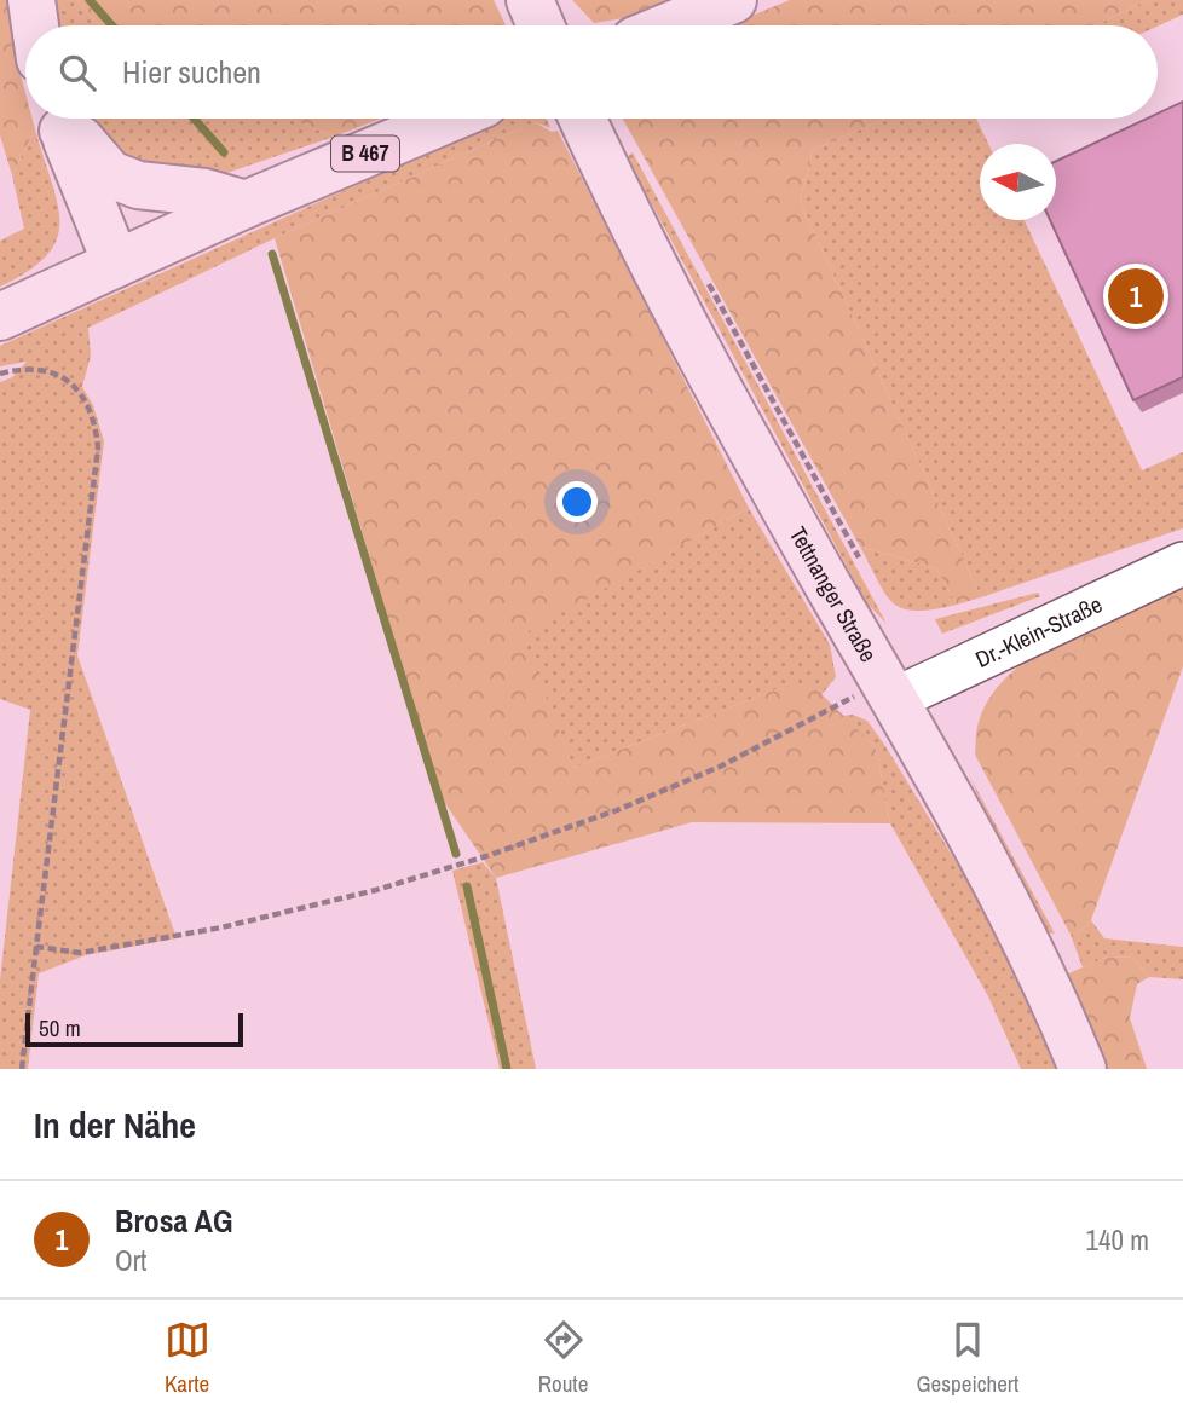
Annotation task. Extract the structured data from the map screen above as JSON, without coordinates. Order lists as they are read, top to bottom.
{
  "streets": {
    "main road": ["B 467", "Tettnanger Straße"],
    "street": ["Dr.-Klein-Straße"]
  },
  "crossings": [
    ["Tettnanger Straße", "Dr.-Klein-Straße"]
  ],
  "scale_bar": "50 m",
  "north": "left",
  "page": {
    "search": "Hier suchen",
    "pins": "1",
    "scale": "50 m",
    "heading": "In der Nähe",
    "list": [
      {
        "mark": "1",
        "name": "Brosa AG",
        "note": "Ort",
        "value": "140 m"
      }
    ],
    "nav": ["Karte", "Route", "Gespeichert"]
  }
}
